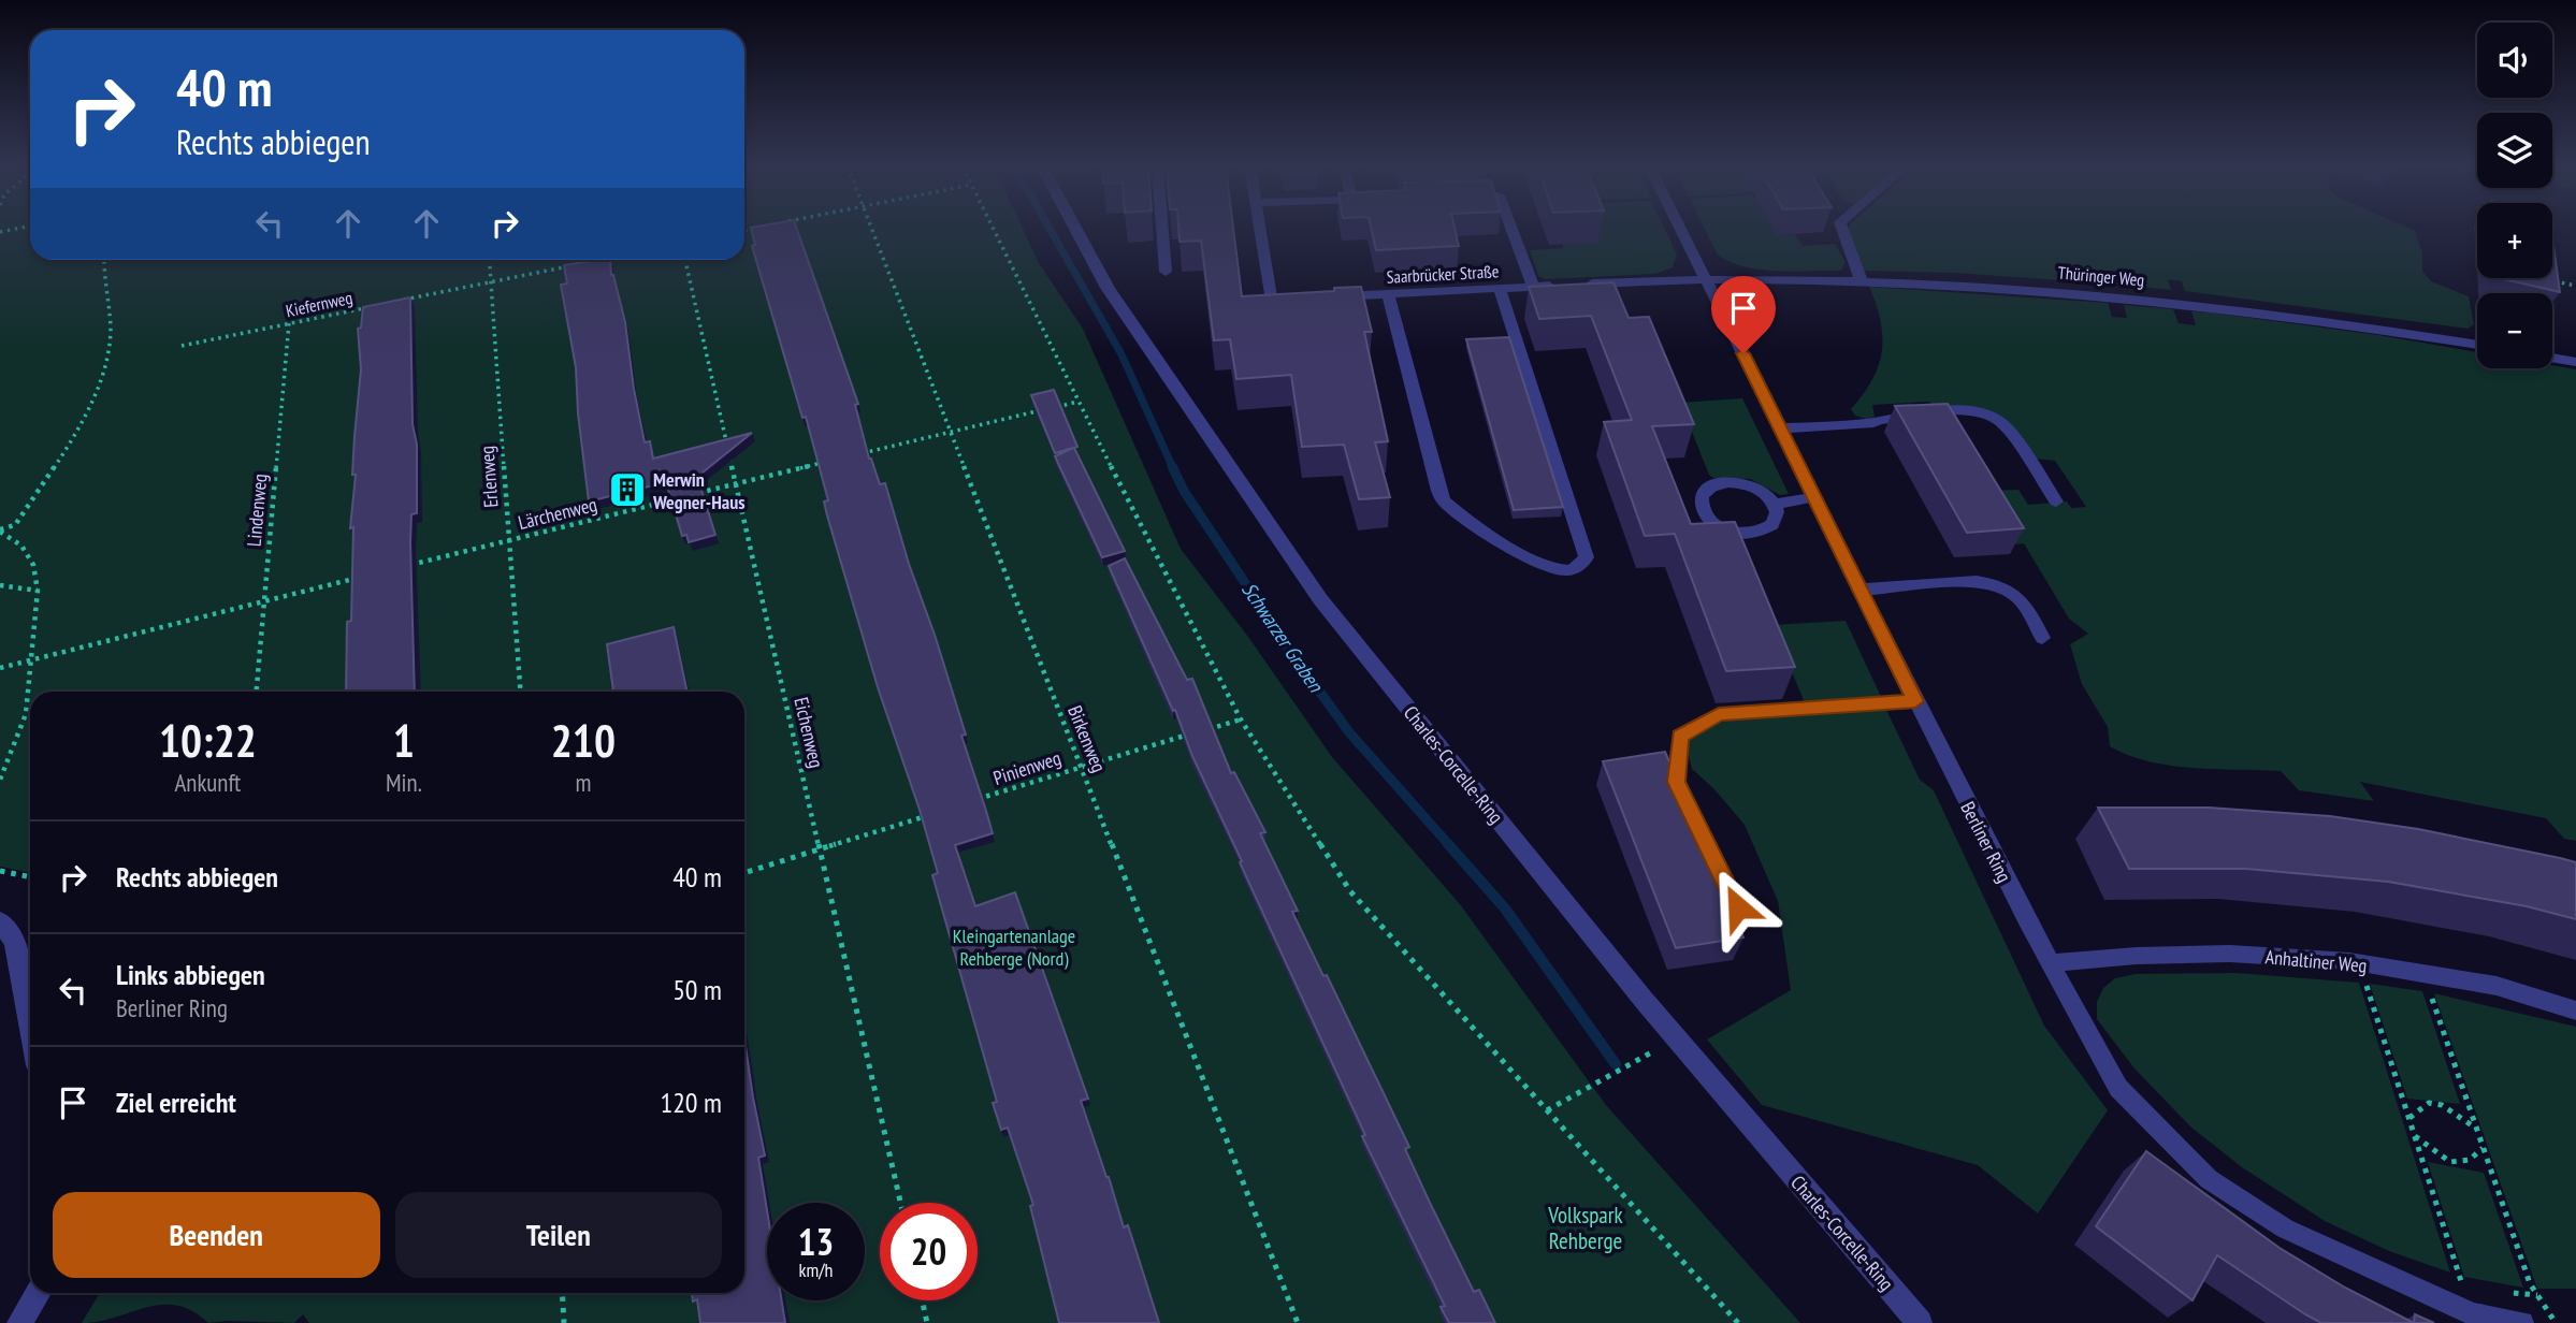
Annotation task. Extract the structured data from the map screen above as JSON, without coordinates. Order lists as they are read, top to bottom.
{
  "streets": {
    "street": ["Charles-Corcelle-Ring"],
    "lane": [
      "Saarbrücker Straße",
      "Thüringer Weg",
      "Berliner Ring",
      "Anhaltiner Weg"
    ],
    "path": [
      "Kiefernweg",
      "Erlenweg",
      "Lindenweg",
      "Lärchenweg",
      "Eichenweg",
      "Birkenweg",
      "Pinienweg"
    ]
  },
  "crossings": [
    ["Saarbrücker Straße", "Thüringer Weg"],
    ["Saarbrücker Straße", "Berliner Ring"],
    ["Thüringer Weg", "Berliner Ring"],
    ["Kiefernweg", "Lindenweg"],
    ["Erlenweg", "Lärchenweg"],
    ["Birkenweg", "Pinienweg"],
    ["Berliner Ring", "Anhaltiner Weg"]
  ],
  "water": ["Schwarzer Graben"],
  "parks": ["Kleingartenanlage Rehberge (Nord)", "Volkspark Rehberge"],
  "places": {
    "building": ["Merwin Wegner-Haus"]
  },
  "page": {
    "map_buttons": ["+", "−"],
    "turn": ["40 m", "Rechts abbiegen"],
    "eta": [
      "10:22",
      "Ankunft",
      "1",
      "Min.",
      "210",
      "m"
    ],
    "list": [
      {
        "name": "Rechts abbiegen",
        "value": "40 m"
      },
      {
        "name": "Links abbiegen",
        "note": "Berliner Ring",
        "value": "50 m"
      },
      {
        "name": "Ziel erreicht",
        "value": "120 m"
      }
    ],
    "buttons": ["Beenden", "Teilen"],
    "speed": "13 km/h",
    "limit": "20"
  }
}
